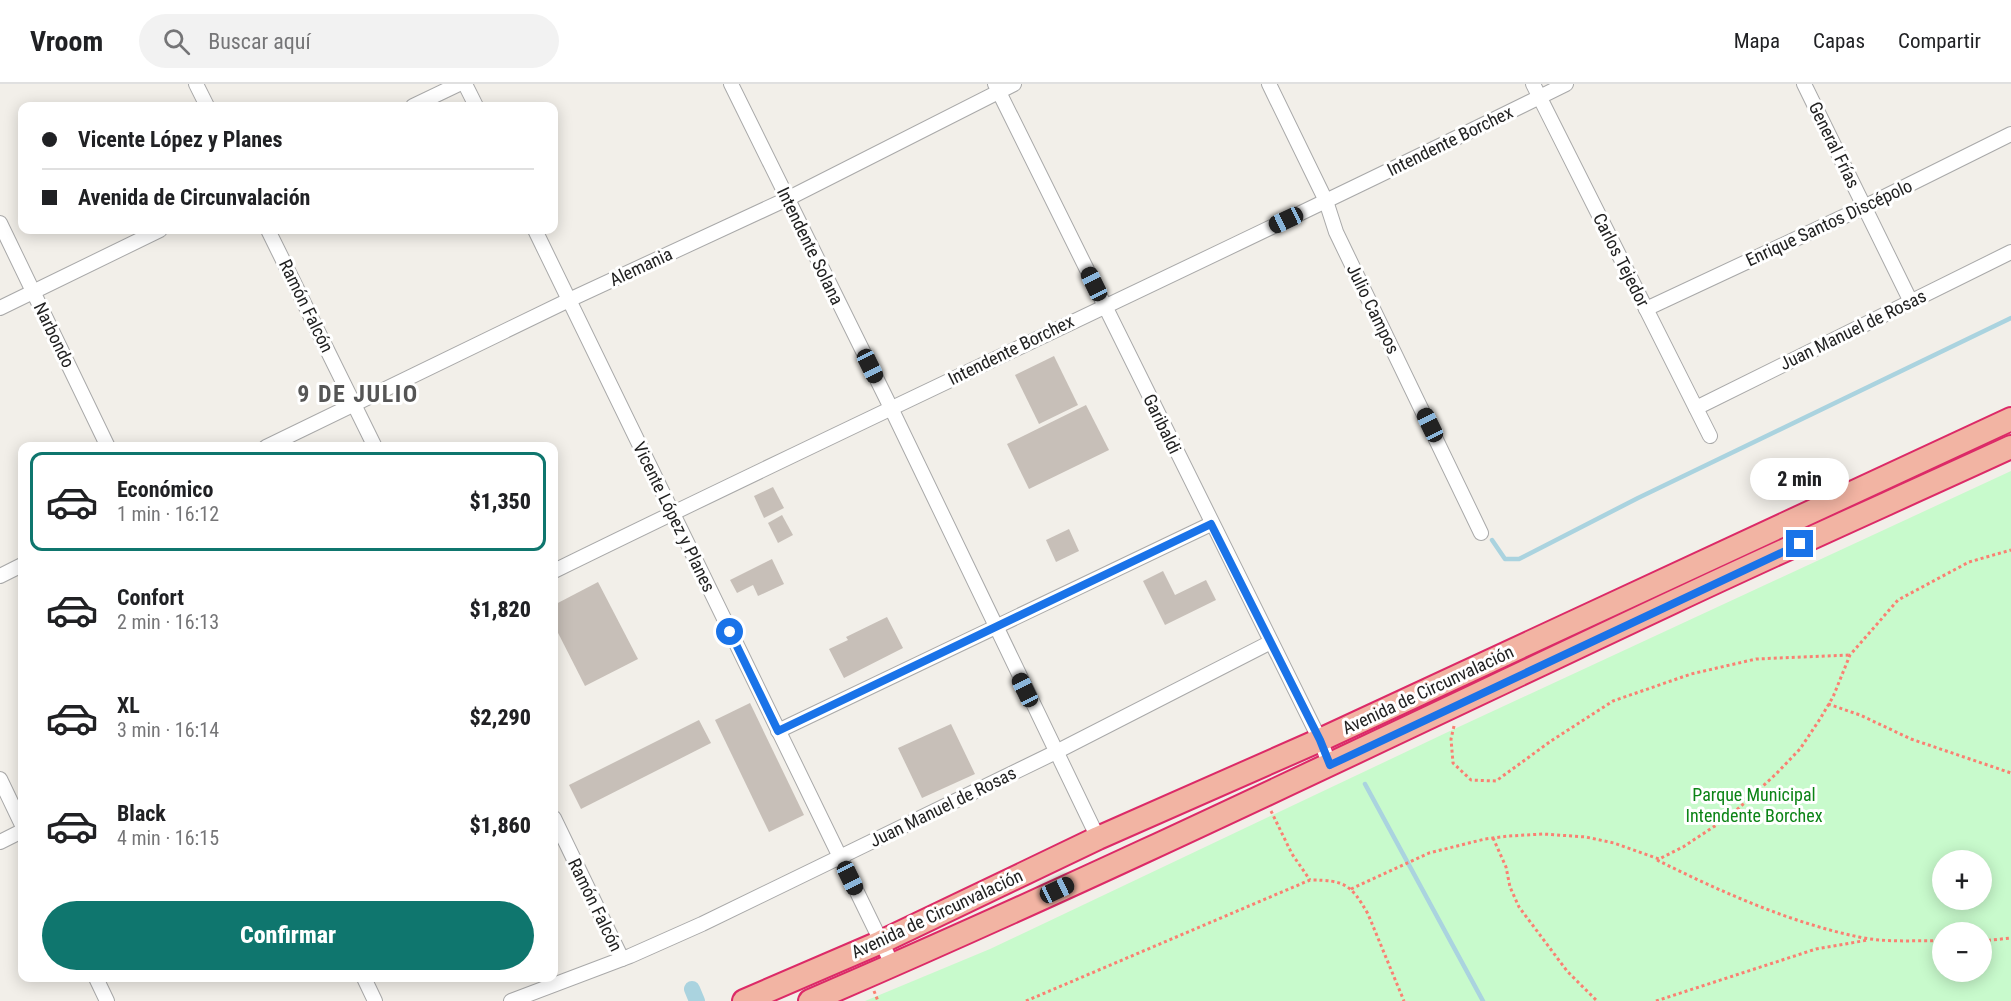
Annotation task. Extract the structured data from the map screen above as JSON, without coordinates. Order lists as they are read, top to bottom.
{
  "streets": {
    "highway": ["Avenida de Circunvalación"],
    "street": [
      "Intendente Borchex",
      "General Frías",
      "Enrique Santos Discépolo",
      "Intendente Solana",
      "Carlos Tejedor",
      "Alemania",
      "Ramón Falcón",
      "Julio Campos",
      "Juan Manuel de Rosas",
      "Narbondo",
      "Garibaldi",
      "Vicente López y Planes"
    ]
  },
  "crossings": [
    ["Intendente Borchex", "Intendente Solana"],
    ["Intendente Borchex", "Carlos Tejedor"],
    ["Intendente Borchex", "Julio Campos"],
    ["Intendente Borchex", "Garibaldi"],
    ["Intendente Borchex", "Vicente López y Planes"],
    ["General Frías", "Enrique Santos Discépolo"],
    ["General Frías", "Juan Manuel de Rosas"],
    ["Enrique Santos Discépolo", "Carlos Tejedor"],
    ["Intendente Solana", "Alemania"],
    ["Intendente Solana", "Juan Manuel de Rosas"],
    ["Intendente Solana", "Avenida de Circunvalación"],
    ["Carlos Tejedor", "Juan Manuel de Rosas"],
    ["Alemania", "Ramón Falcón"],
    ["Alemania", "Garibaldi"],
    ["Alemania", "Vicente López y Planes"],
    ["Ramón Falcón", "Juan Manuel de Rosas"],
    ["Juan Manuel de Rosas", "Garibaldi"],
    ["Juan Manuel de Rosas", "Vicente López y Planes"],
    ["Garibaldi", "Avenida de Circunvalación"],
    ["Vicente López y Planes", "Avenida de Circunvalación"]
  ],
  "districts": ["9 DE JULIO"],
  "parks": ["Parque Municipal Intendente Borchex"],
  "page": {
    "header": "Vroom",
    "search": "Buscar aquí",
    "nav": ["Mapa", "Capas", "Compartir"],
    "banner": ["Vicente López y Planes", "Avenida de Circunvalación"],
    "list": [
      {
        "name": "Económico",
        "note": "1 min · 16:12",
        "value": "$1,350"
      },
      {
        "name": "Confort",
        "note": "2 min · 16:13",
        "value": "$1,820"
      },
      {
        "name": "XL",
        "note": "3 min · 16:14",
        "value": "$2,290"
      },
      {
        "name": "Black",
        "note": "4 min · 16:15",
        "value": "$1,860"
      }
    ],
    "bubble": "2 min",
    "map_buttons": ["+", "−"],
    "buttons": "Confirmar"
  }
}
